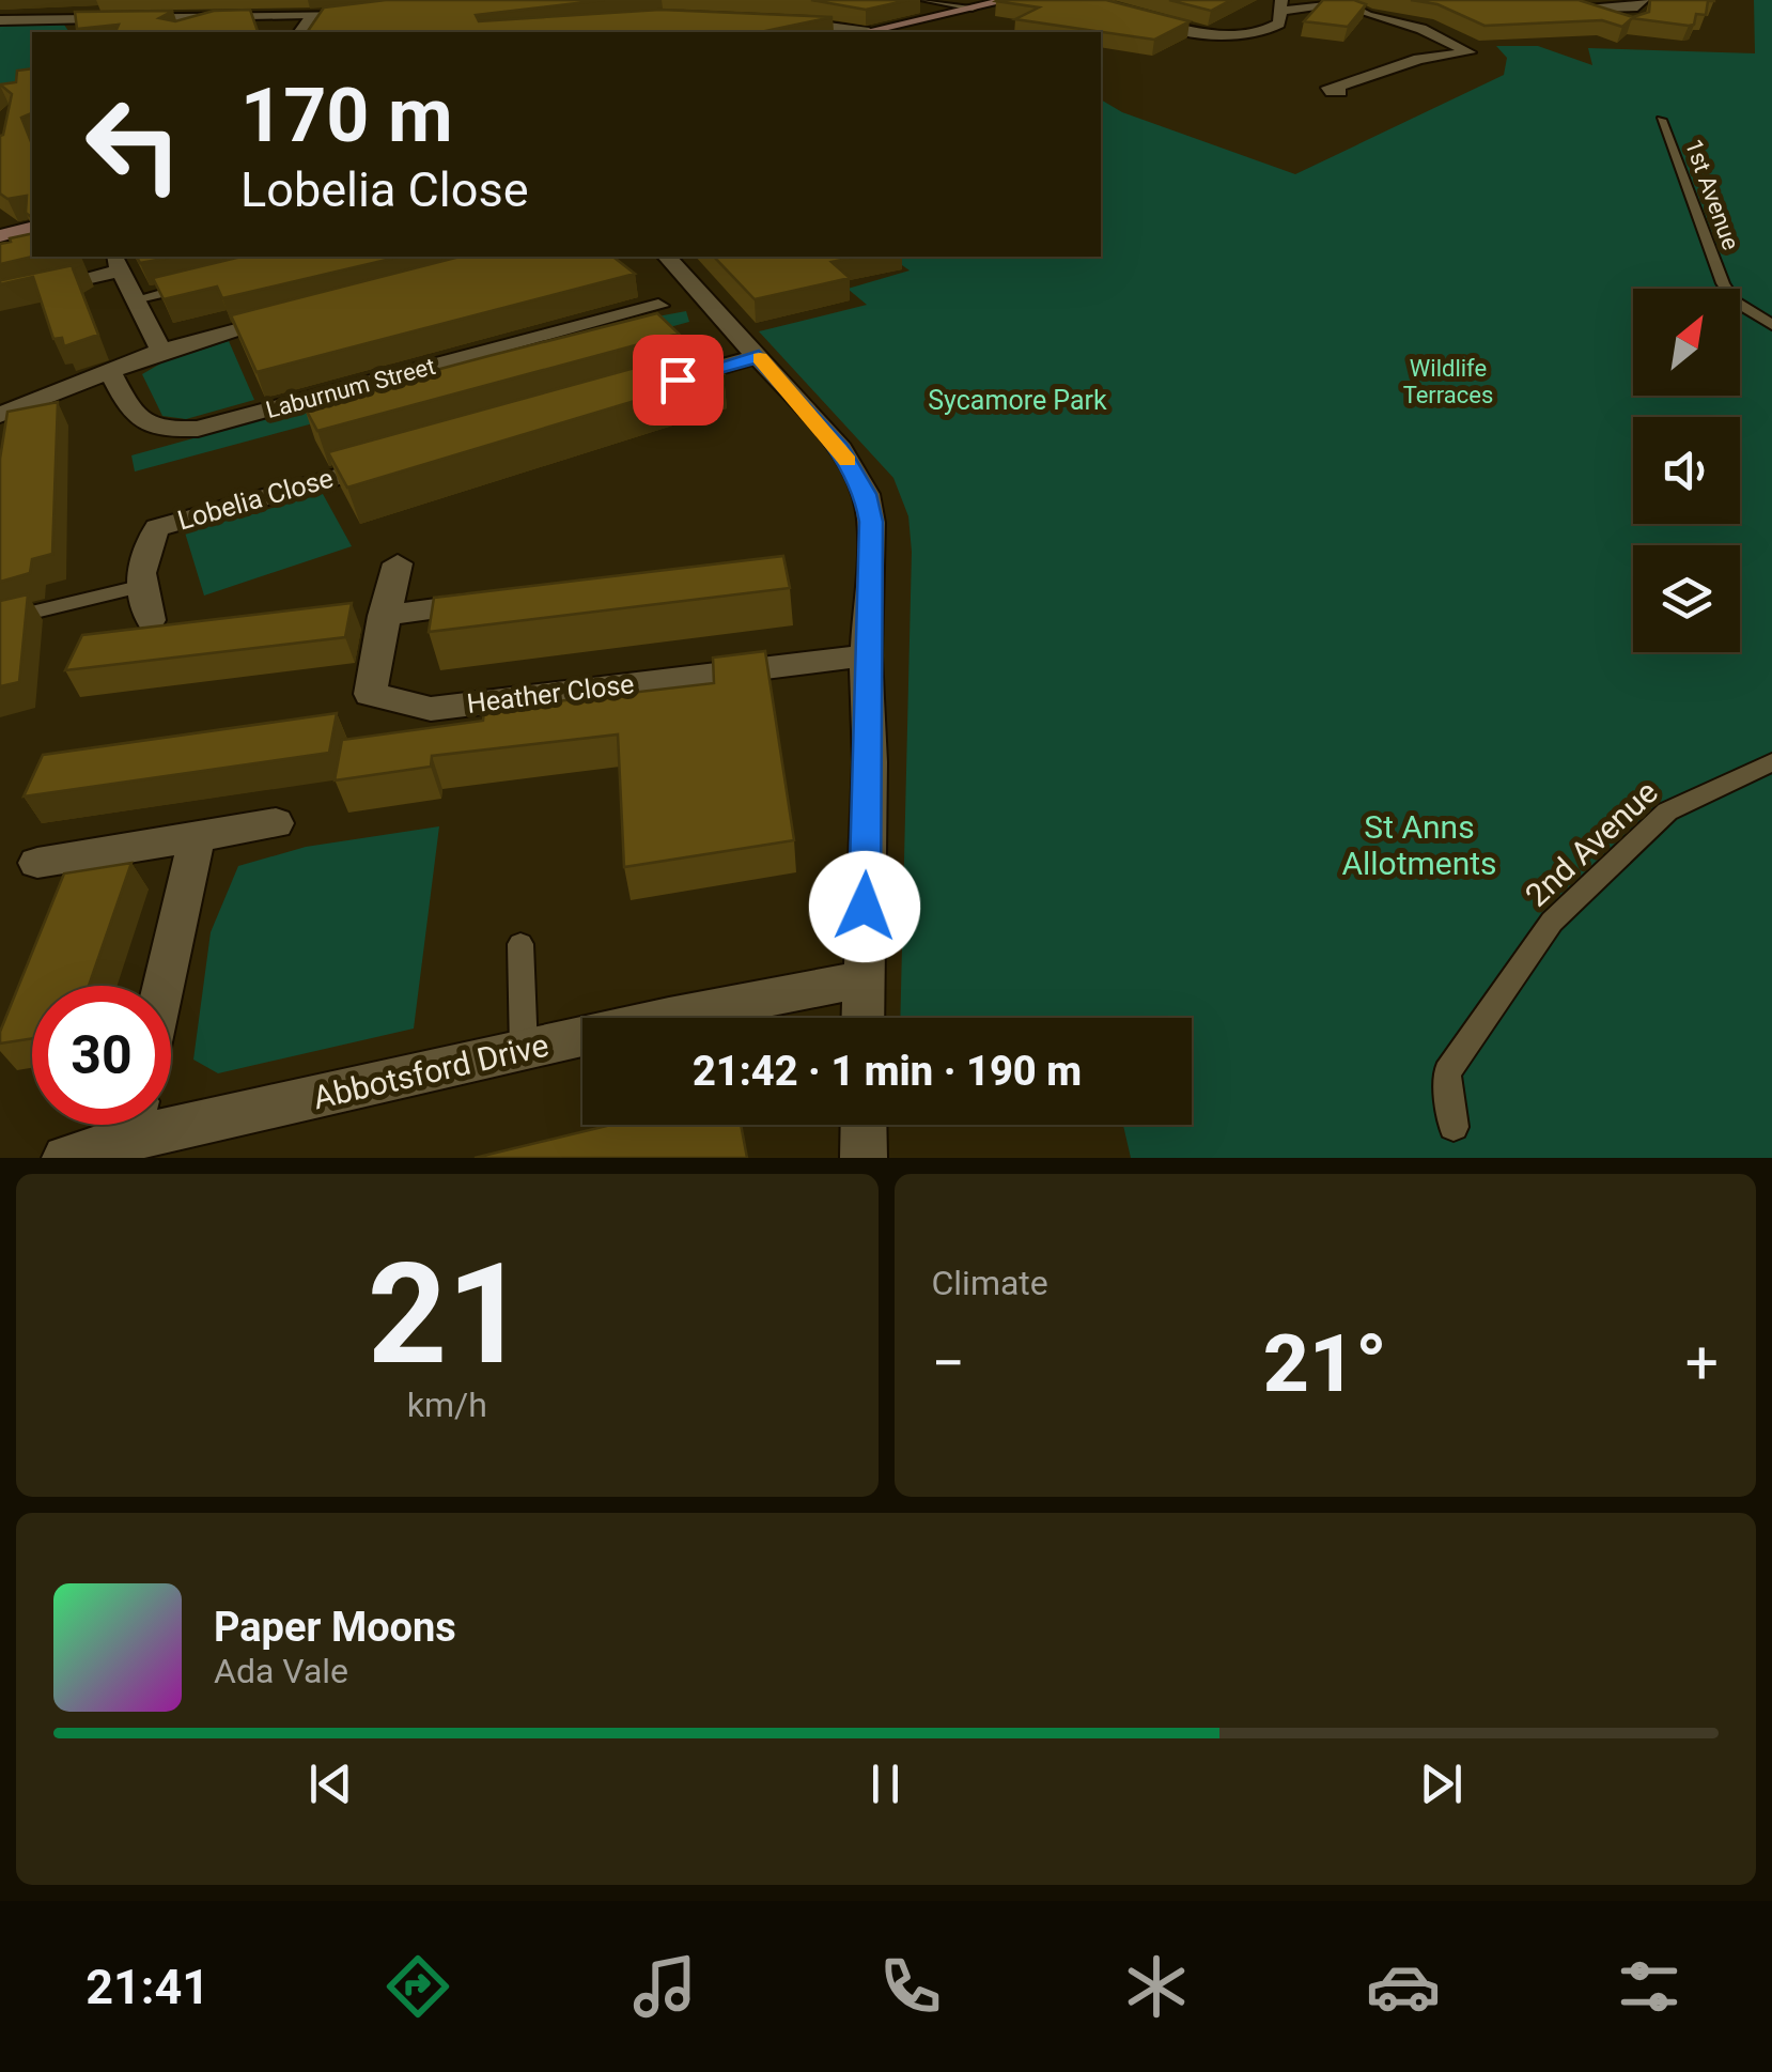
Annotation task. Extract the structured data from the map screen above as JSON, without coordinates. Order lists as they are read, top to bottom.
{
  "streets": {
    "street": [
      "Laburnum Street",
      "Lobelia Close",
      "Heather Close",
      "Abbotsford Drive"
    ],
    "lane": ["1st Avenue", "2nd Avenue"]
  },
  "parks": ["Wildlife Terraces", "Sycamore Park", "St Anns Allotments"],
  "north": "top right",
  "page": {
    "turn": ["170 m", "Lobelia Close"],
    "limit": "30",
    "trip": "21:42 · 1 min · 190 m",
    "tile": [
      ["21", "km/h"],
      "Climate"
    ],
    "heat": ["−", "21°", "+"],
    "song": ["Paper Moons", "Ada Vale"],
    "tabs": "21:41"
  }
}
